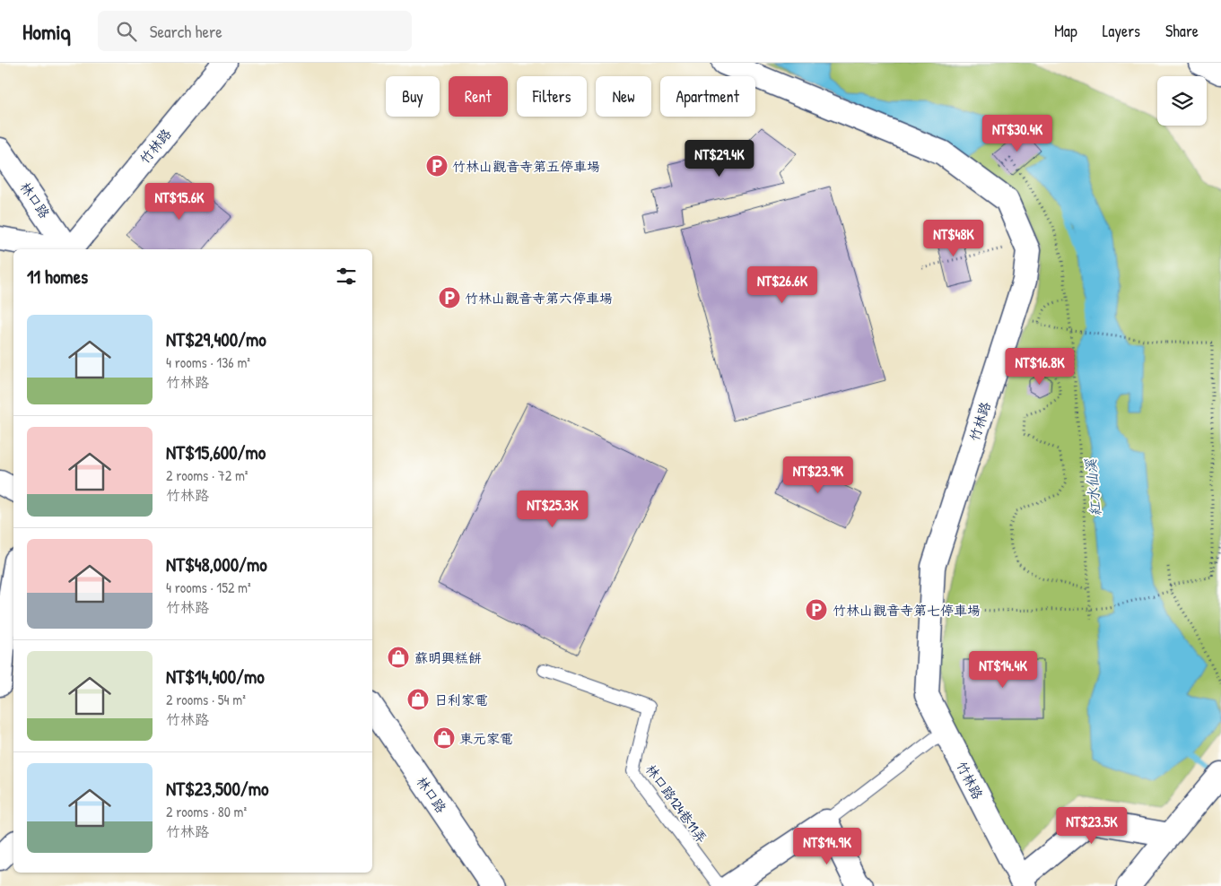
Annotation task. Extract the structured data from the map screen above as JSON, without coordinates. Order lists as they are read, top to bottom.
{
  "streets": {
    "street": ["竹林路", "林口路"],
    "lane": ["林口路124巷11弄"]
  },
  "water": ["紅水仙溪"],
  "places": {
    "parking": ["竹林山觀音寺第五停車場", "竹林山觀音寺第六停車場", "竹林山觀音寺第七停車場"],
    "shop": ["蘇明興糕餅", "日利家電", "東元家電"]
  },
  "page": {
    "header": "Homiq",
    "search": "Search here",
    "nav": ["Map", "Layers", "Share"],
    "chip": [
      "Buy",
      "Rent",
      "Filters",
      "New",
      "Apartment"
    ],
    "price": [
      "NT$30.4K",
      "NT$29.4K",
      "NT$15.6K",
      "NT$48K",
      "NT$26.6K",
      "NT$16.8K",
      "NT$23.9K",
      "NT$25.3K",
      "NT$14.4K",
      "NT$23.5K",
      "NT$14.9K"
    ],
    "heading": "11 homes",
    "list": [
      {
        "name": "NT$29,400/mo",
        "note": "4 rooms · 136 m² · 竹林路"
      },
      {
        "name": "NT$15,600/mo",
        "note": "2 rooms · 72 m² · 竹林路"
      },
      {
        "name": "NT$48,000/mo",
        "note": "4 rooms · 152 m² · 竹林路"
      },
      {
        "name": "NT$14,400/mo",
        "note": "2 rooms · 54 m² · 竹林路"
      },
      {
        "name": "NT$23,500/mo",
        "note": "2 rooms · 80 m² · 竹林路"
      }
    ]
  }
}
